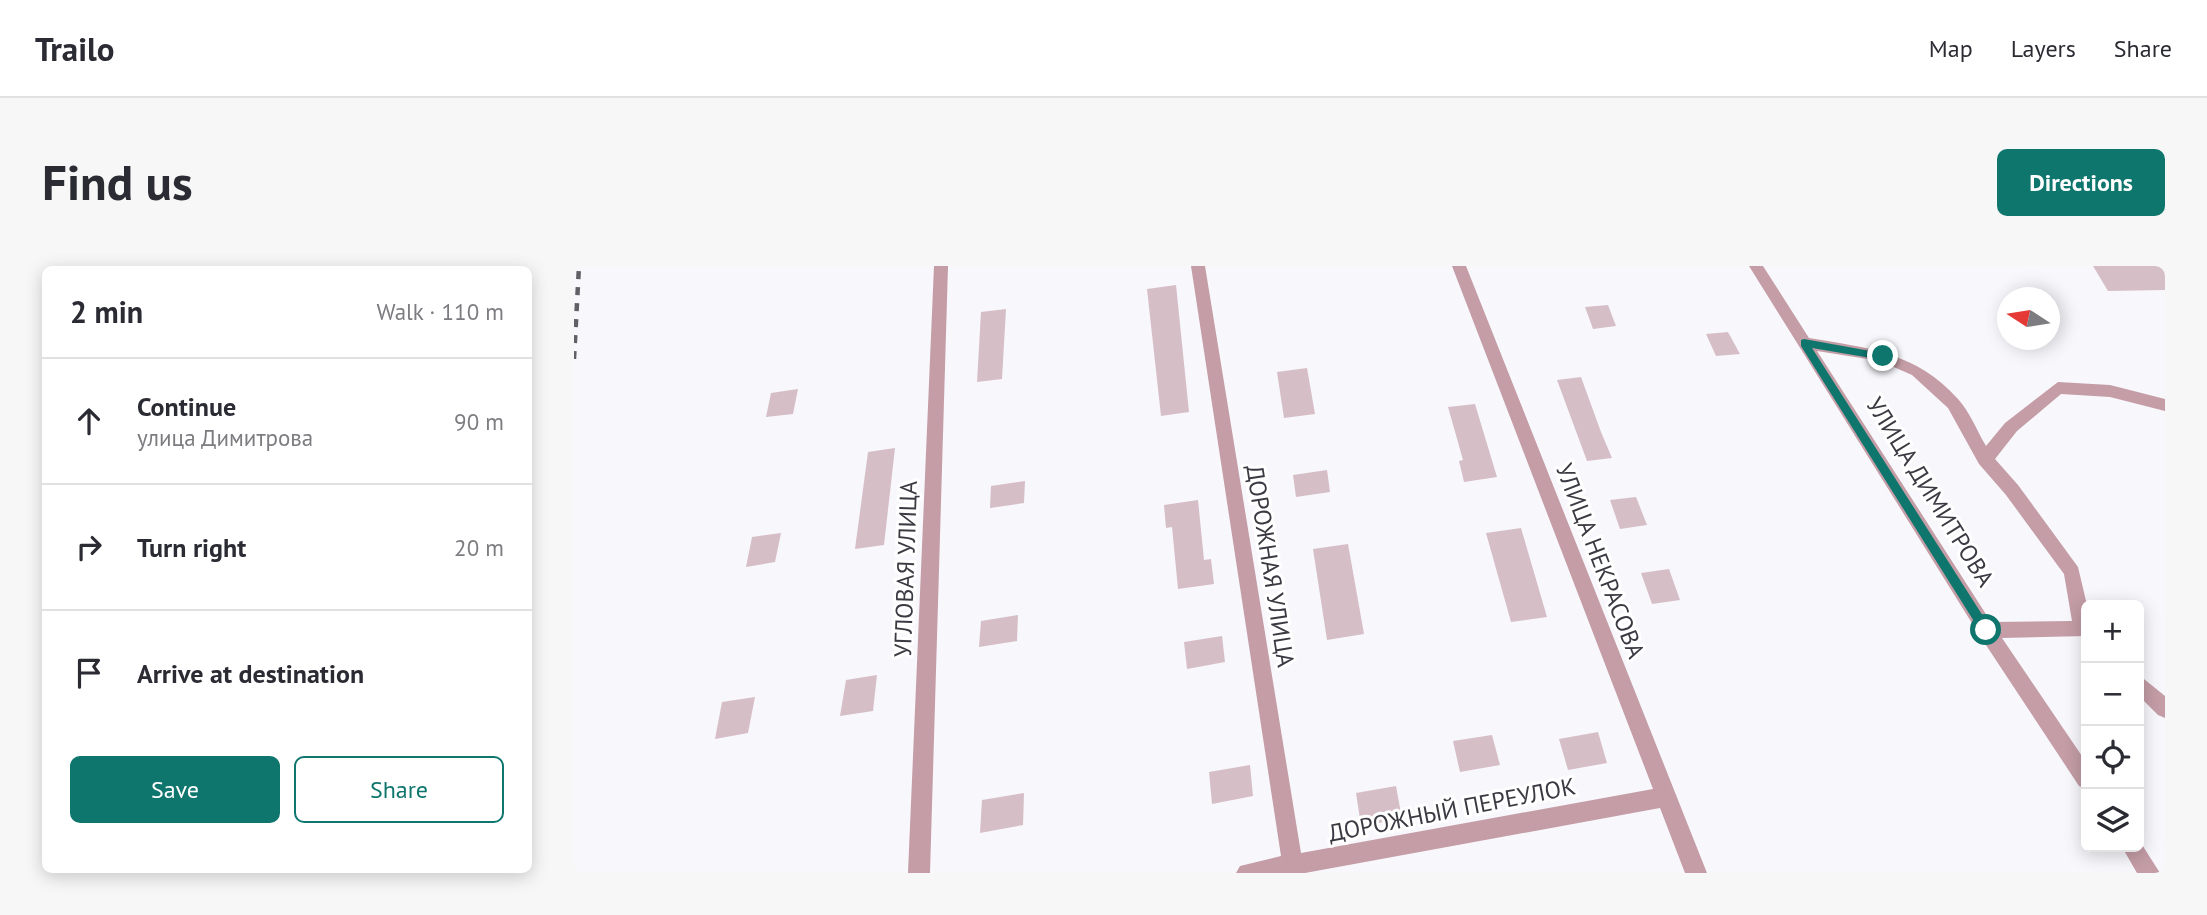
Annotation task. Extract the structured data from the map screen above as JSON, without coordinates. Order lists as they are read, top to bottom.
{
  "streets": {
    "street": [
      "УЛИЦА ДИМИТРОВА",
      "УЛИЦА НЕКРАСОВА",
      "ДОРОЖНАЯ УЛИЦА",
      "УГЛОВАЯ УЛИЦА",
      "ДОРОЖНЫЙ ПЕРЕУЛОК"
    ]
  },
  "crossings": [
    ["УЛИЦА НЕКРАСОВА", "ДОРОЖНЫЙ ПЕРЕУЛОК"],
    ["ДОРОЖНАЯ УЛИЦА", "ДОРОЖНЫЙ ПЕРЕУЛОК"]
  ],
  "north": "left",
  "page": {
    "header": "Trailo",
    "nav": ["Map", "Layers", "Share"],
    "buttons": [
      "Directions",
      ["Save", "Share"]
    ],
    "title": "Find us",
    "heading": ["2 min", "Walk · 110 m"],
    "list": [
      ["Continue", "улица Димитрова", "90 m"],
      ["Turn right", "20 m"],
      "Arrive at destination"
    ],
    "map_buttons": ["+", "−"]
  }
}
